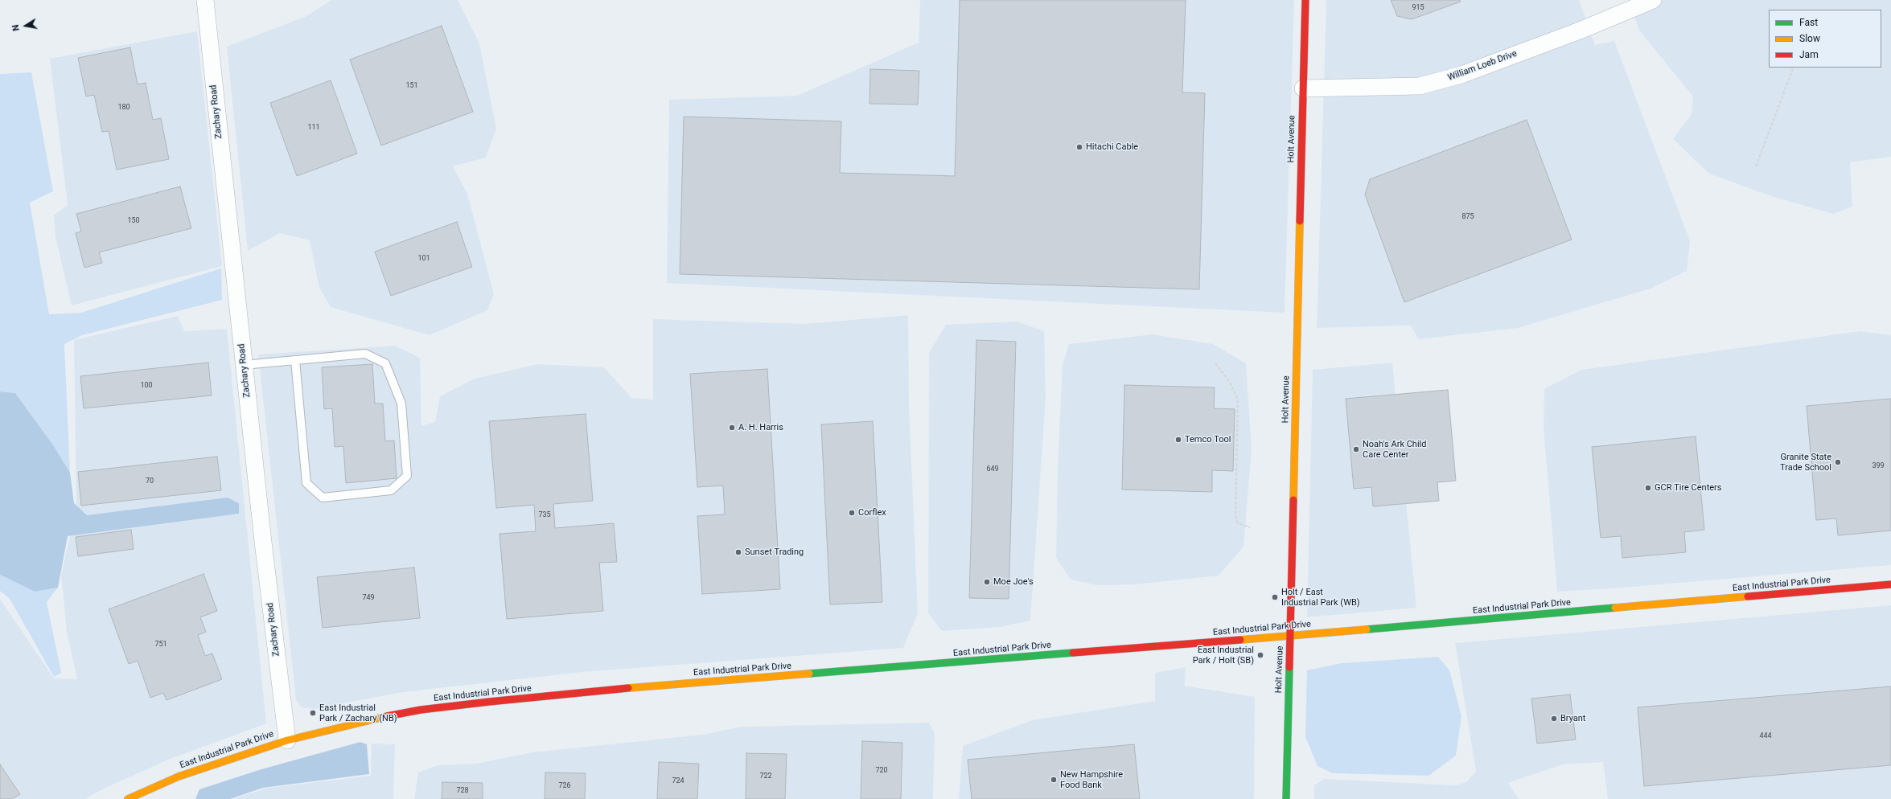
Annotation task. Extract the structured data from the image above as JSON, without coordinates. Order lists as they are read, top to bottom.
{
  "streets": {
    "street": [
      "William Loeb Drive",
      "Zachary Road",
      "Holt Avenue",
      "East Industrial Park Drive"
    ]
  },
  "crossings": [
    ["William Loeb Drive", "Holt Avenue"],
    ["Zachary Road", "East Industrial Park Drive"],
    ["Holt Avenue", "East Industrial Park Drive"]
  ],
  "places": [
    "Hitachi Cable",
    "A. H. Harris",
    "Temco Tool",
    "Noah's Ark Child Care Center",
    "Granite State Trade School",
    "GCR Tire Centers",
    "Corflex",
    "Sunset Trading",
    "Moe Joe's",
    "Holt / East Industrial Park (WB)",
    "East Industrial Park / Holt (SB)",
    "East Industrial Park / Zachary (NB)",
    "Bryant",
    "New Hampshire Food Bank"
  ],
  "house_numbers": [
    "915",
    "151",
    "180",
    "111",
    "875",
    "150",
    "101",
    "100",
    "399",
    "649",
    "70",
    "735",
    "749",
    "751",
    "444",
    "720",
    "722",
    "724",
    "726",
    "728"
  ],
  "legend": ["Fast", "Slow", "Jam"],
  "north": "left"
}
